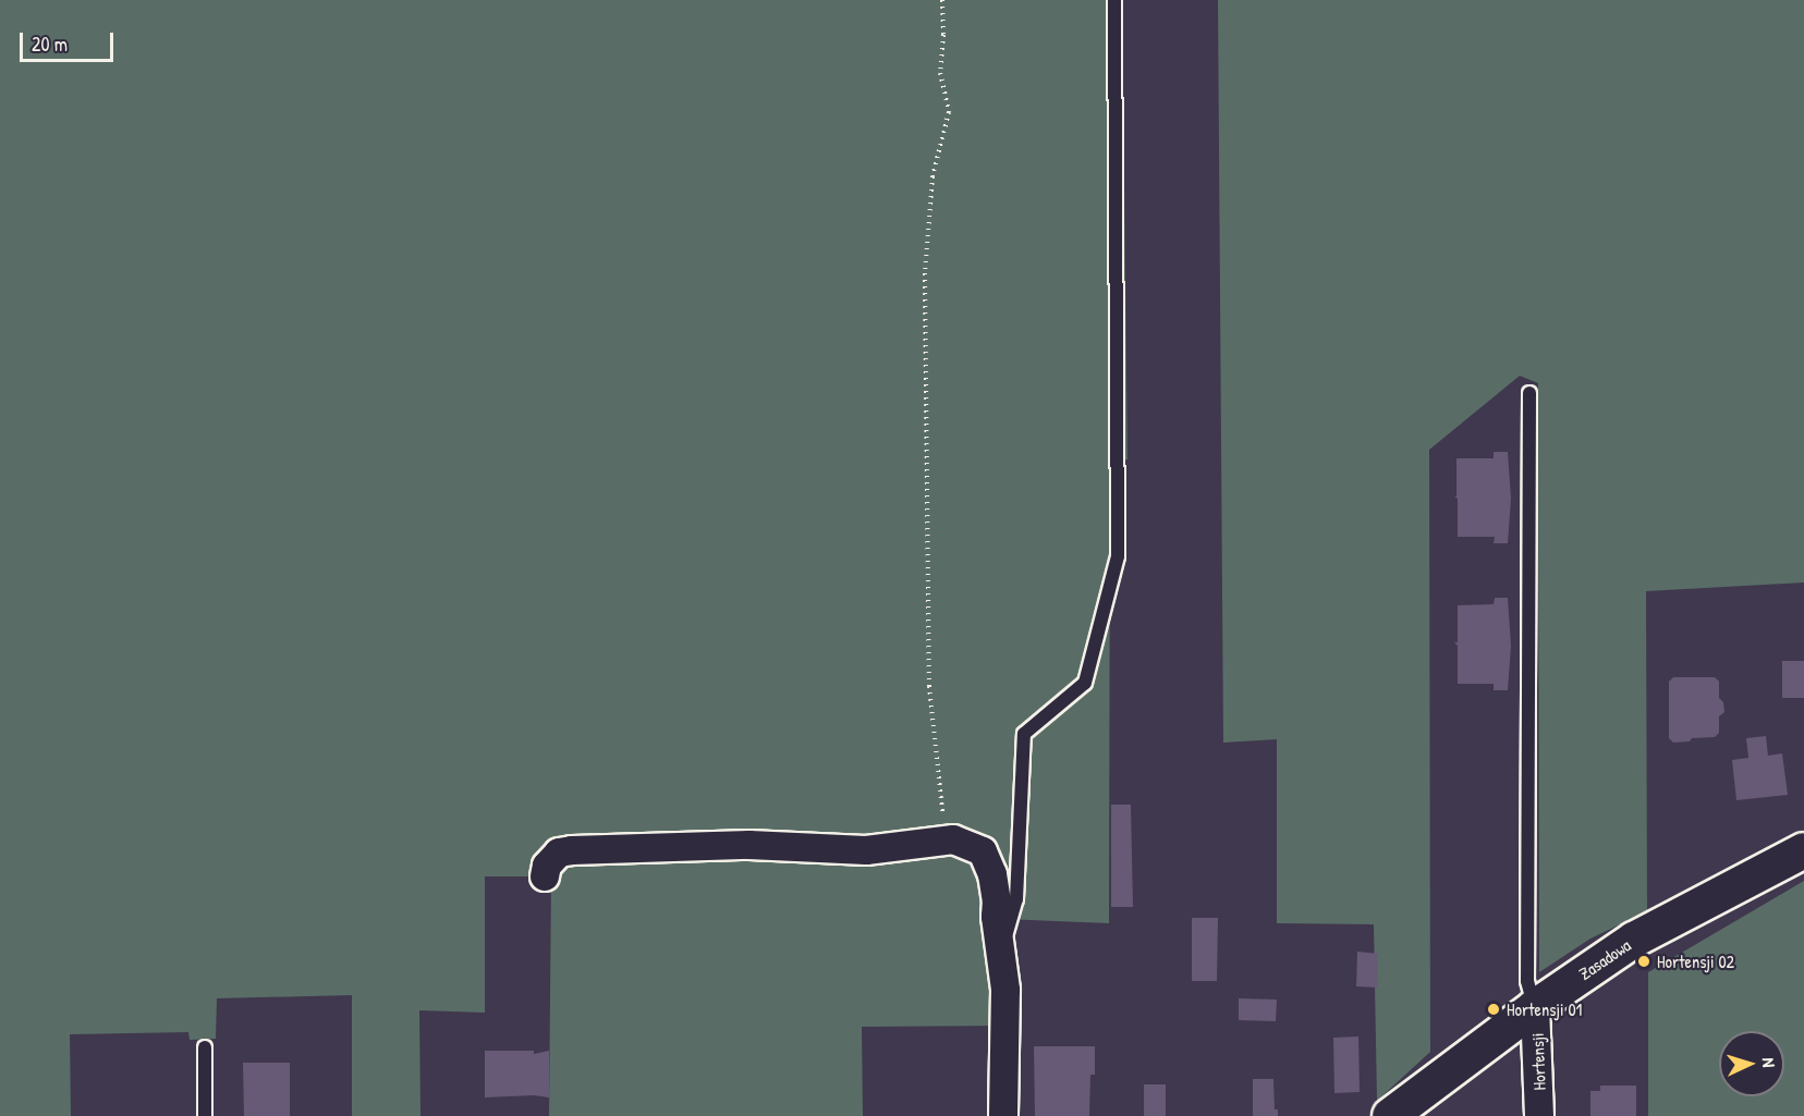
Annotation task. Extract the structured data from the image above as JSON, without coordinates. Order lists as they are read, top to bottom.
{
  "streets": {
    "street": ["Zasadowa", "Hortensji"]
  },
  "crossings": [
    ["Zasadowa", "Hortensji"]
  ],
  "places": ["Hortensji 02", "Hortensji 01"],
  "scale_bar": "20 m",
  "north": "right"
}
